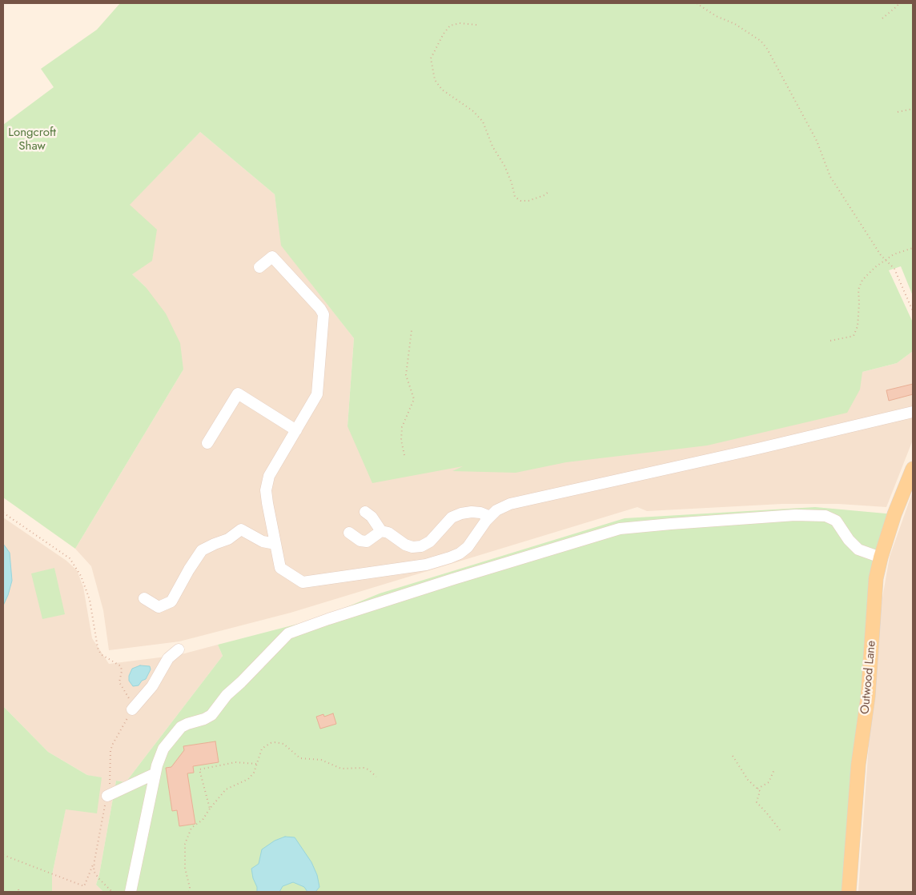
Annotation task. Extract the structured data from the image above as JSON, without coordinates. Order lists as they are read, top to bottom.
{
  "streets": {
    "main road": ["Outwood Lane"]
  },
  "parks": ["Longcroft Shaw"]
}
